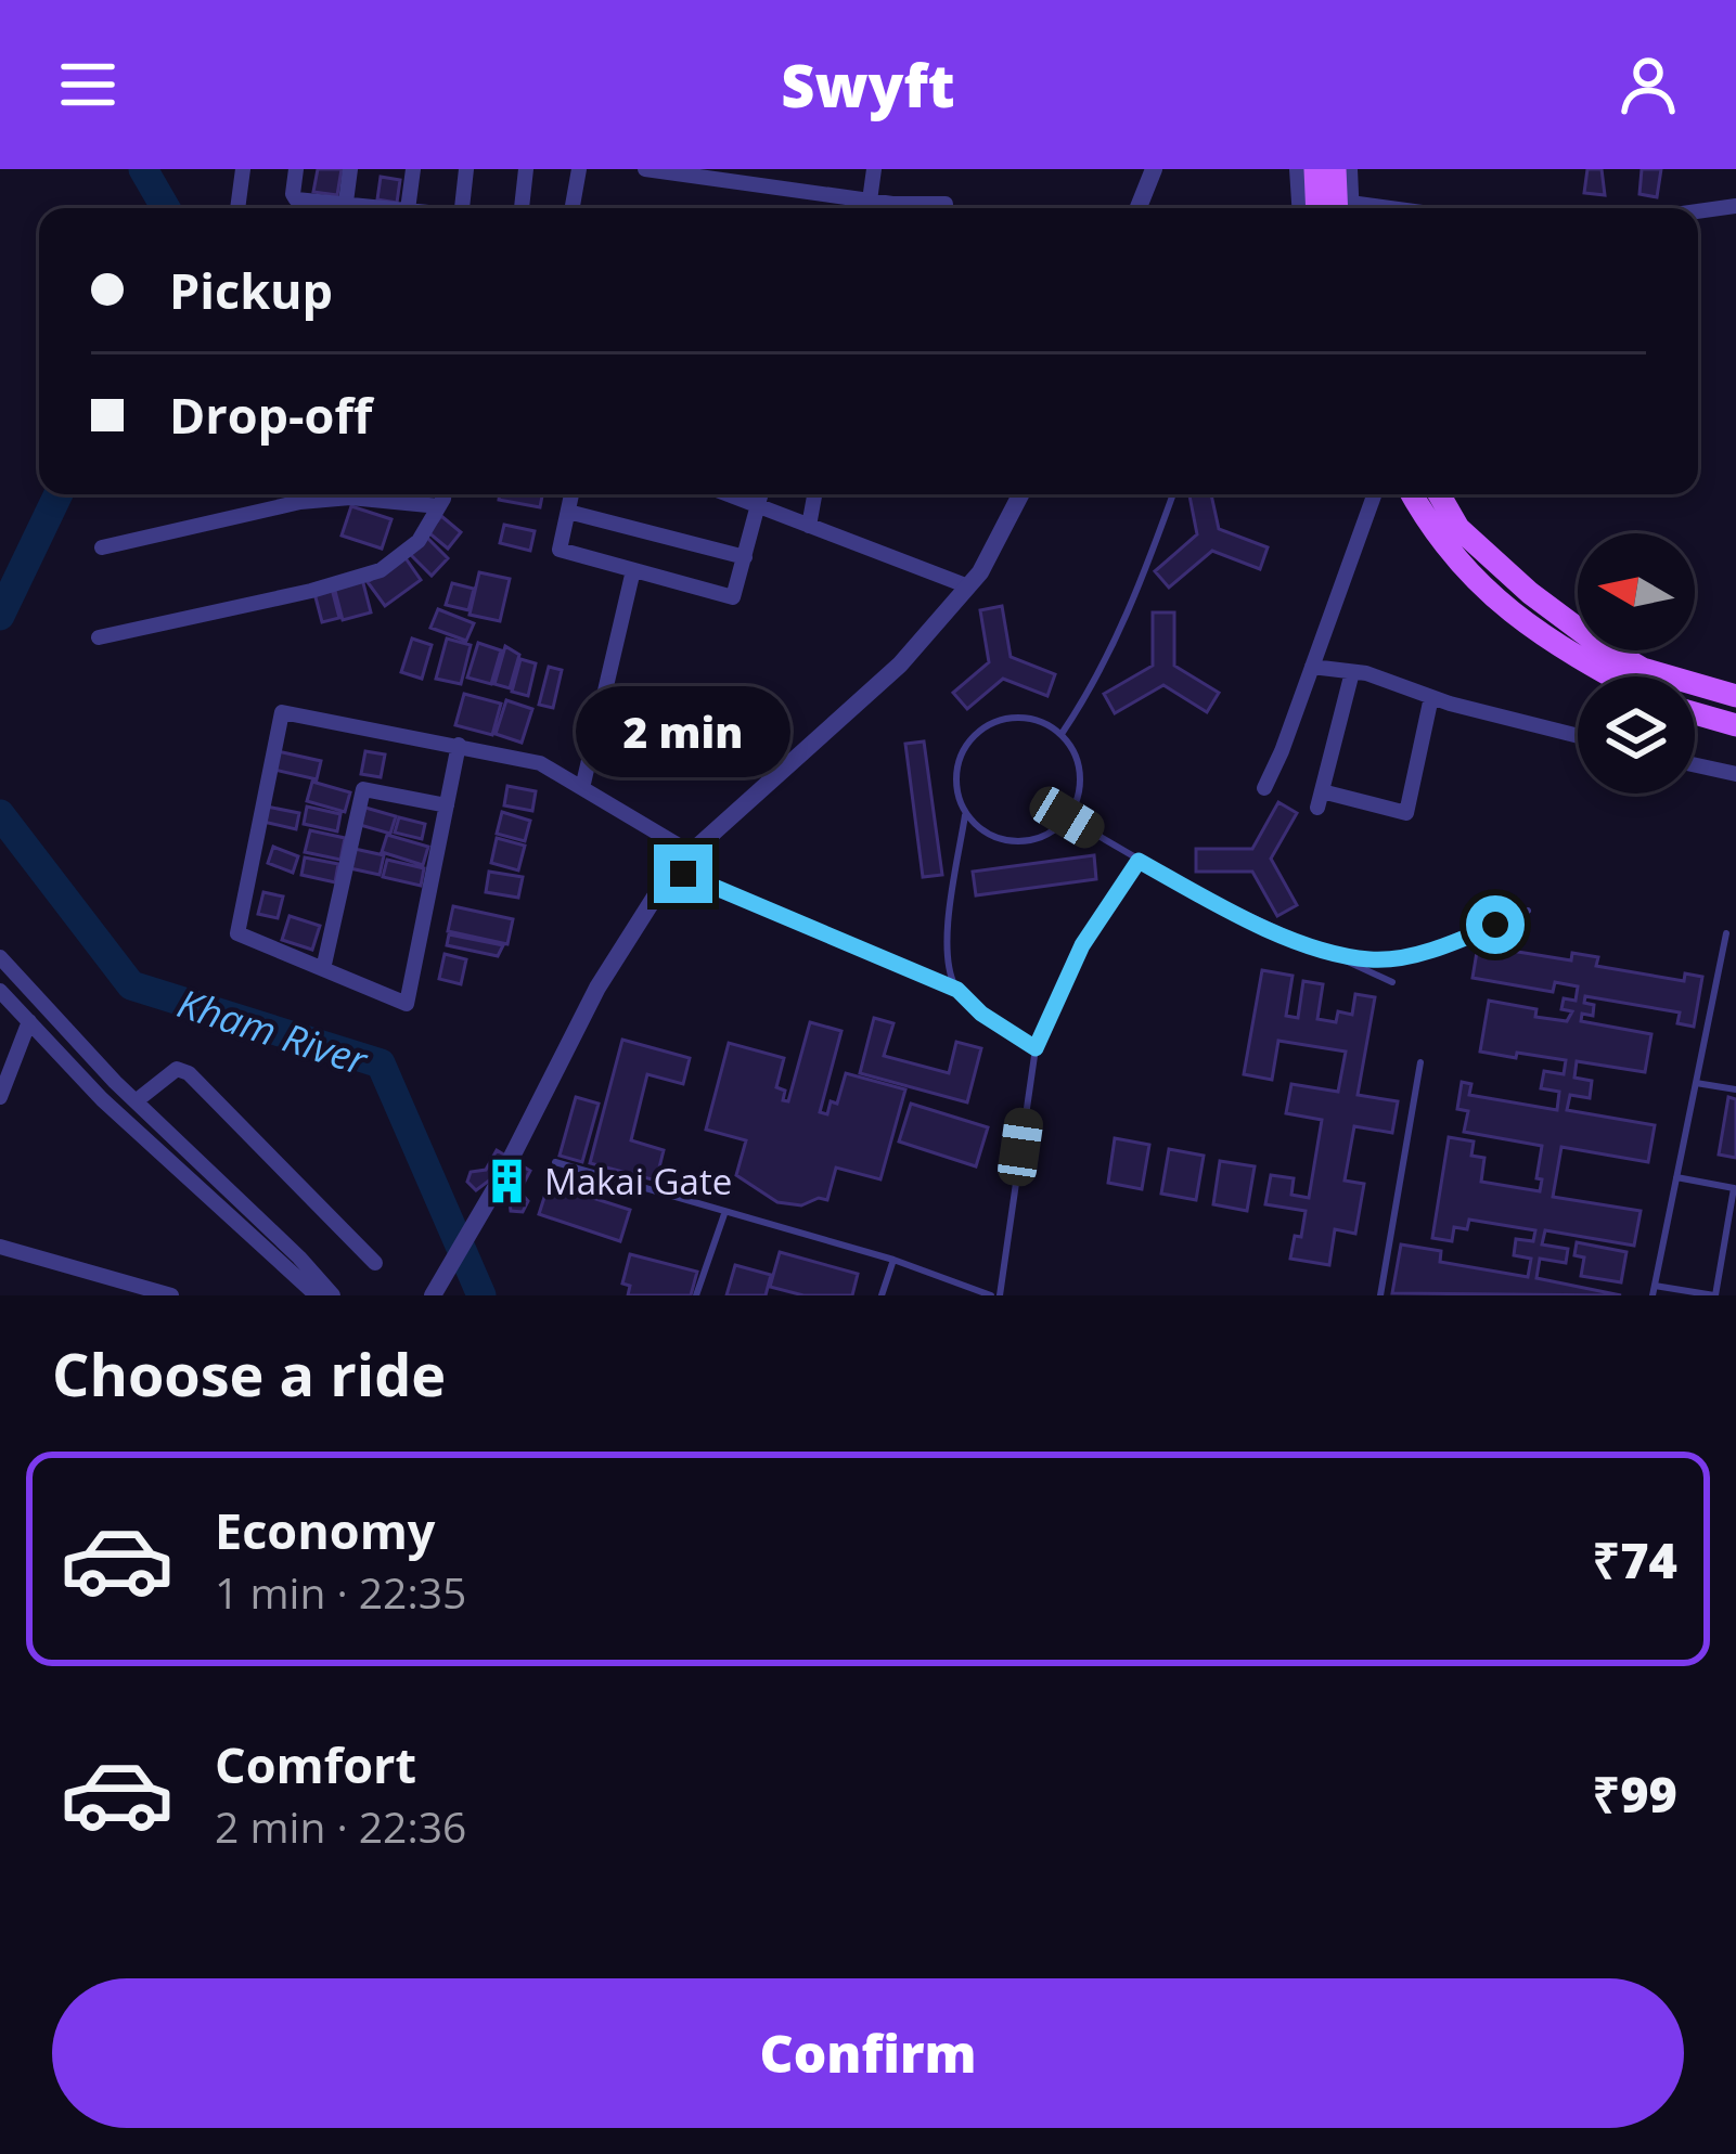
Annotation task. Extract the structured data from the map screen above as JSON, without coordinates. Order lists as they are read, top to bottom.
{
  "water": ["Kham River"],
  "places": {
    "building": ["Makai Gate"]
  },
  "north": "left",
  "page": {
    "header": "Swyft",
    "banner": ["Pickup", "Drop-off"],
    "bubble": "2 min",
    "heading": "Choose a ride",
    "list": [
      {
        "name": "Economy",
        "note": "1 min · 22:35",
        "value": "₹74"
      },
      {
        "name": "Comfort",
        "note": "2 min · 22:36",
        "value": "₹99"
      }
    ],
    "buttons": "Confirm"
  }
}
